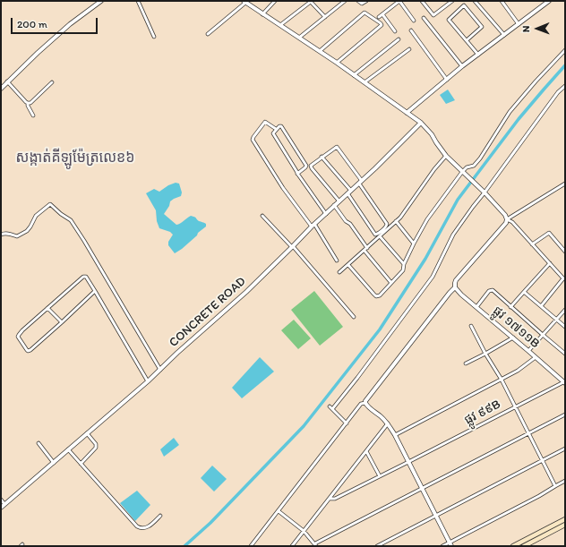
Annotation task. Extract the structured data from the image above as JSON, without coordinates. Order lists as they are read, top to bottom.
{
  "streets": {
    "street": ["CONCRETE ROAD", "ផ្លូវ ១៧១១B", "ផ្លូវ ៩៩B"]
  },
  "crossings": [
    ["ផ្លូវ ១៧១១B", "ផ្លូវ ៩៩B"]
  ],
  "districts": ["សង្កាត់គីឡូម៉ែត្រលេខ៦"],
  "scale_bar": "200 m",
  "north": "left"
}
